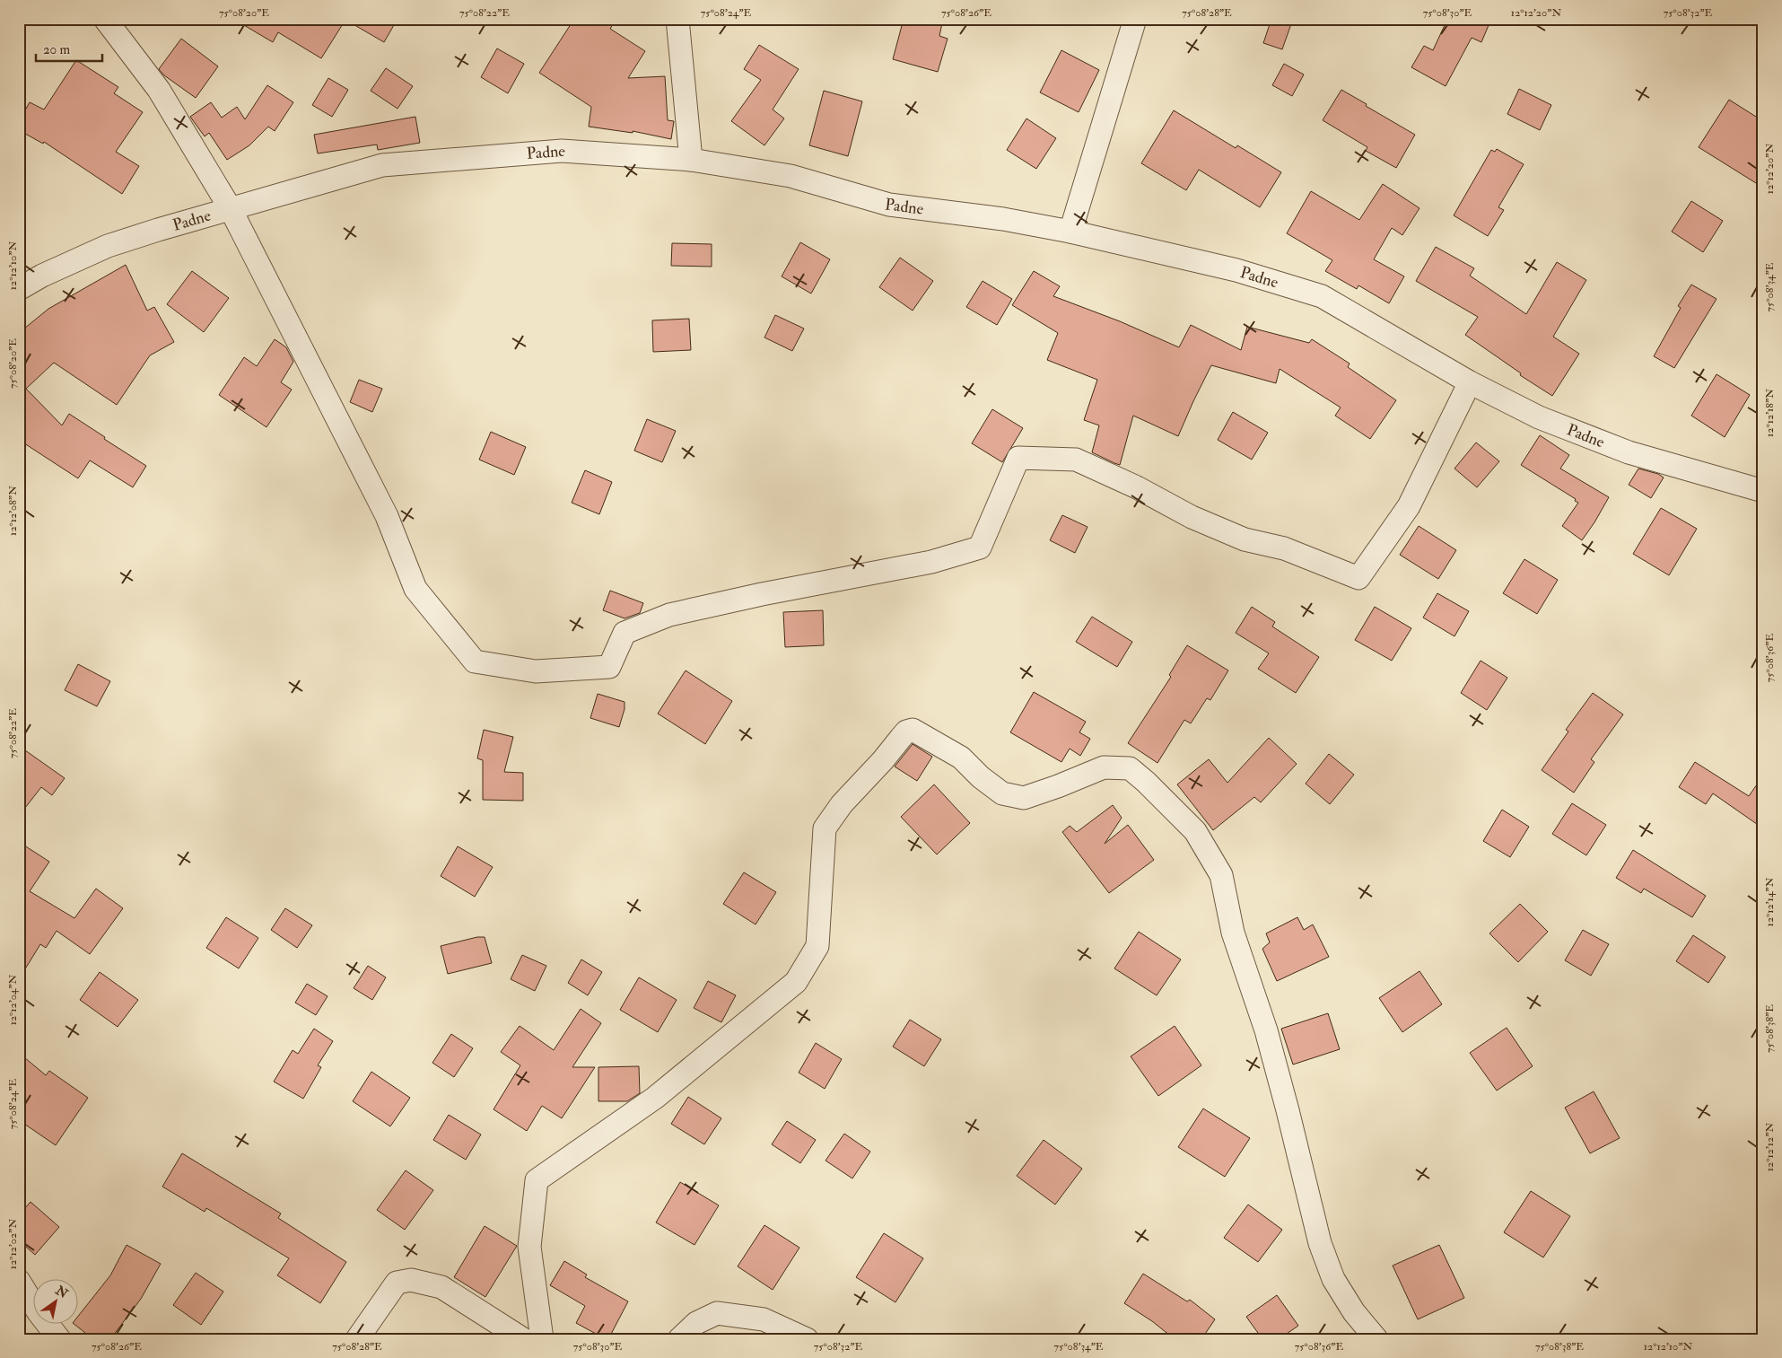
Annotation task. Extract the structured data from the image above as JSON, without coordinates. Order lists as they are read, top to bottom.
{
  "streets": {
    "street": ["Padne"]
  },
  "scale_bar": "20 m",
  "north": "top right",
  "coordinates": [
    "75°08'20\"E",
    "75°08'22\"E",
    "75°08'24\"E",
    "75°08'26\"E",
    "75°08'28\"E",
    "75°08'30\"E",
    "12°12'20\"N",
    "75°08'32\"E",
    "12°12'10\"N",
    "75°08'34\"E",
    "12°12'18\"N",
    "12°12'08\"N",
    "75°08'36\"E",
    "12°12'14\"N",
    "12°12'04\"N",
    "75°08'38\"E",
    "12°12'12\"N",
    "12°12'02\"N"
  ]
}
